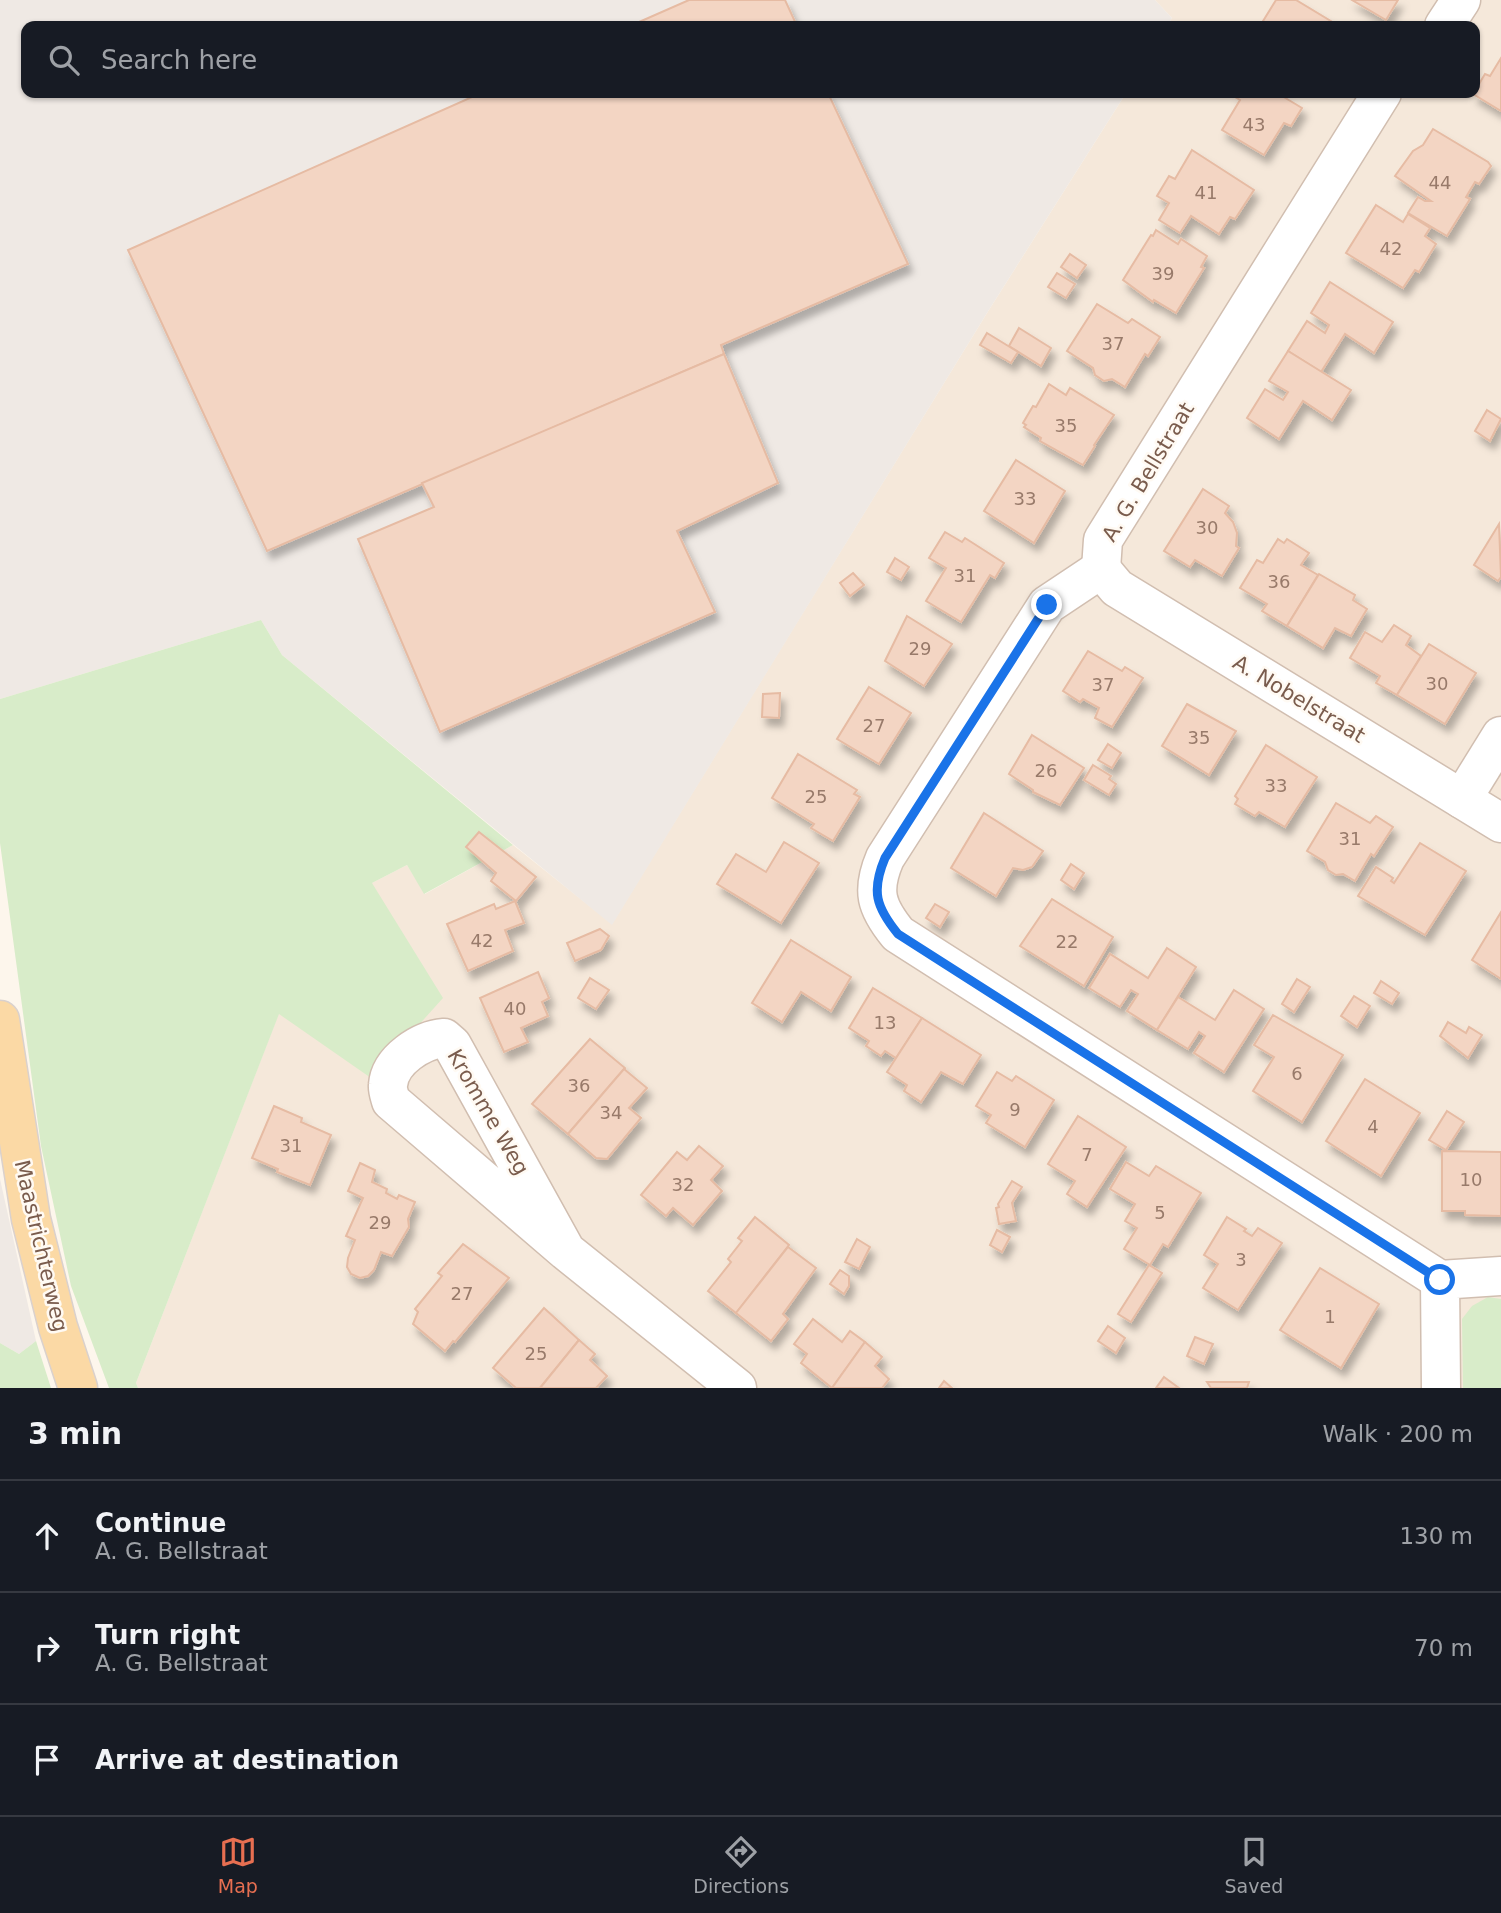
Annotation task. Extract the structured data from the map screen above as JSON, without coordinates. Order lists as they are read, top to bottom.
{
  "streets": {
    "main road": ["Maastrichterweg"],
    "street": ["A. G. Bellstraat", "A. Nobelstraat", "Kromme Weg"]
  },
  "crossings": [
    ["A. G. Bellstraat", "A. Nobelstraat"]
  ],
  "house_numbers": [
    "43",
    "44",
    "41",
    "42",
    "39",
    "37",
    "35",
    "33",
    "30",
    "31",
    "36",
    "29",
    "30",
    "37",
    "27",
    "35",
    "26",
    "33",
    "25",
    "31",
    "42",
    "22",
    "40",
    "13",
    "6",
    "36",
    "9",
    "34",
    "4",
    "31",
    "7",
    "10",
    "32",
    "5",
    "29",
    "3",
    "27",
    "1",
    "25"
  ],
  "page": {
    "search": "Search here",
    "heading": ["3 min", "Walk · 200 m"],
    "list": [
      ["Continue", "A. G. Bellstraat", "130 m"],
      ["Turn right", "A. G. Bellstraat", "70 m"],
      "Arrive at destination"
    ],
    "nav": ["Map", "Directions", "Saved"]
  }
}
